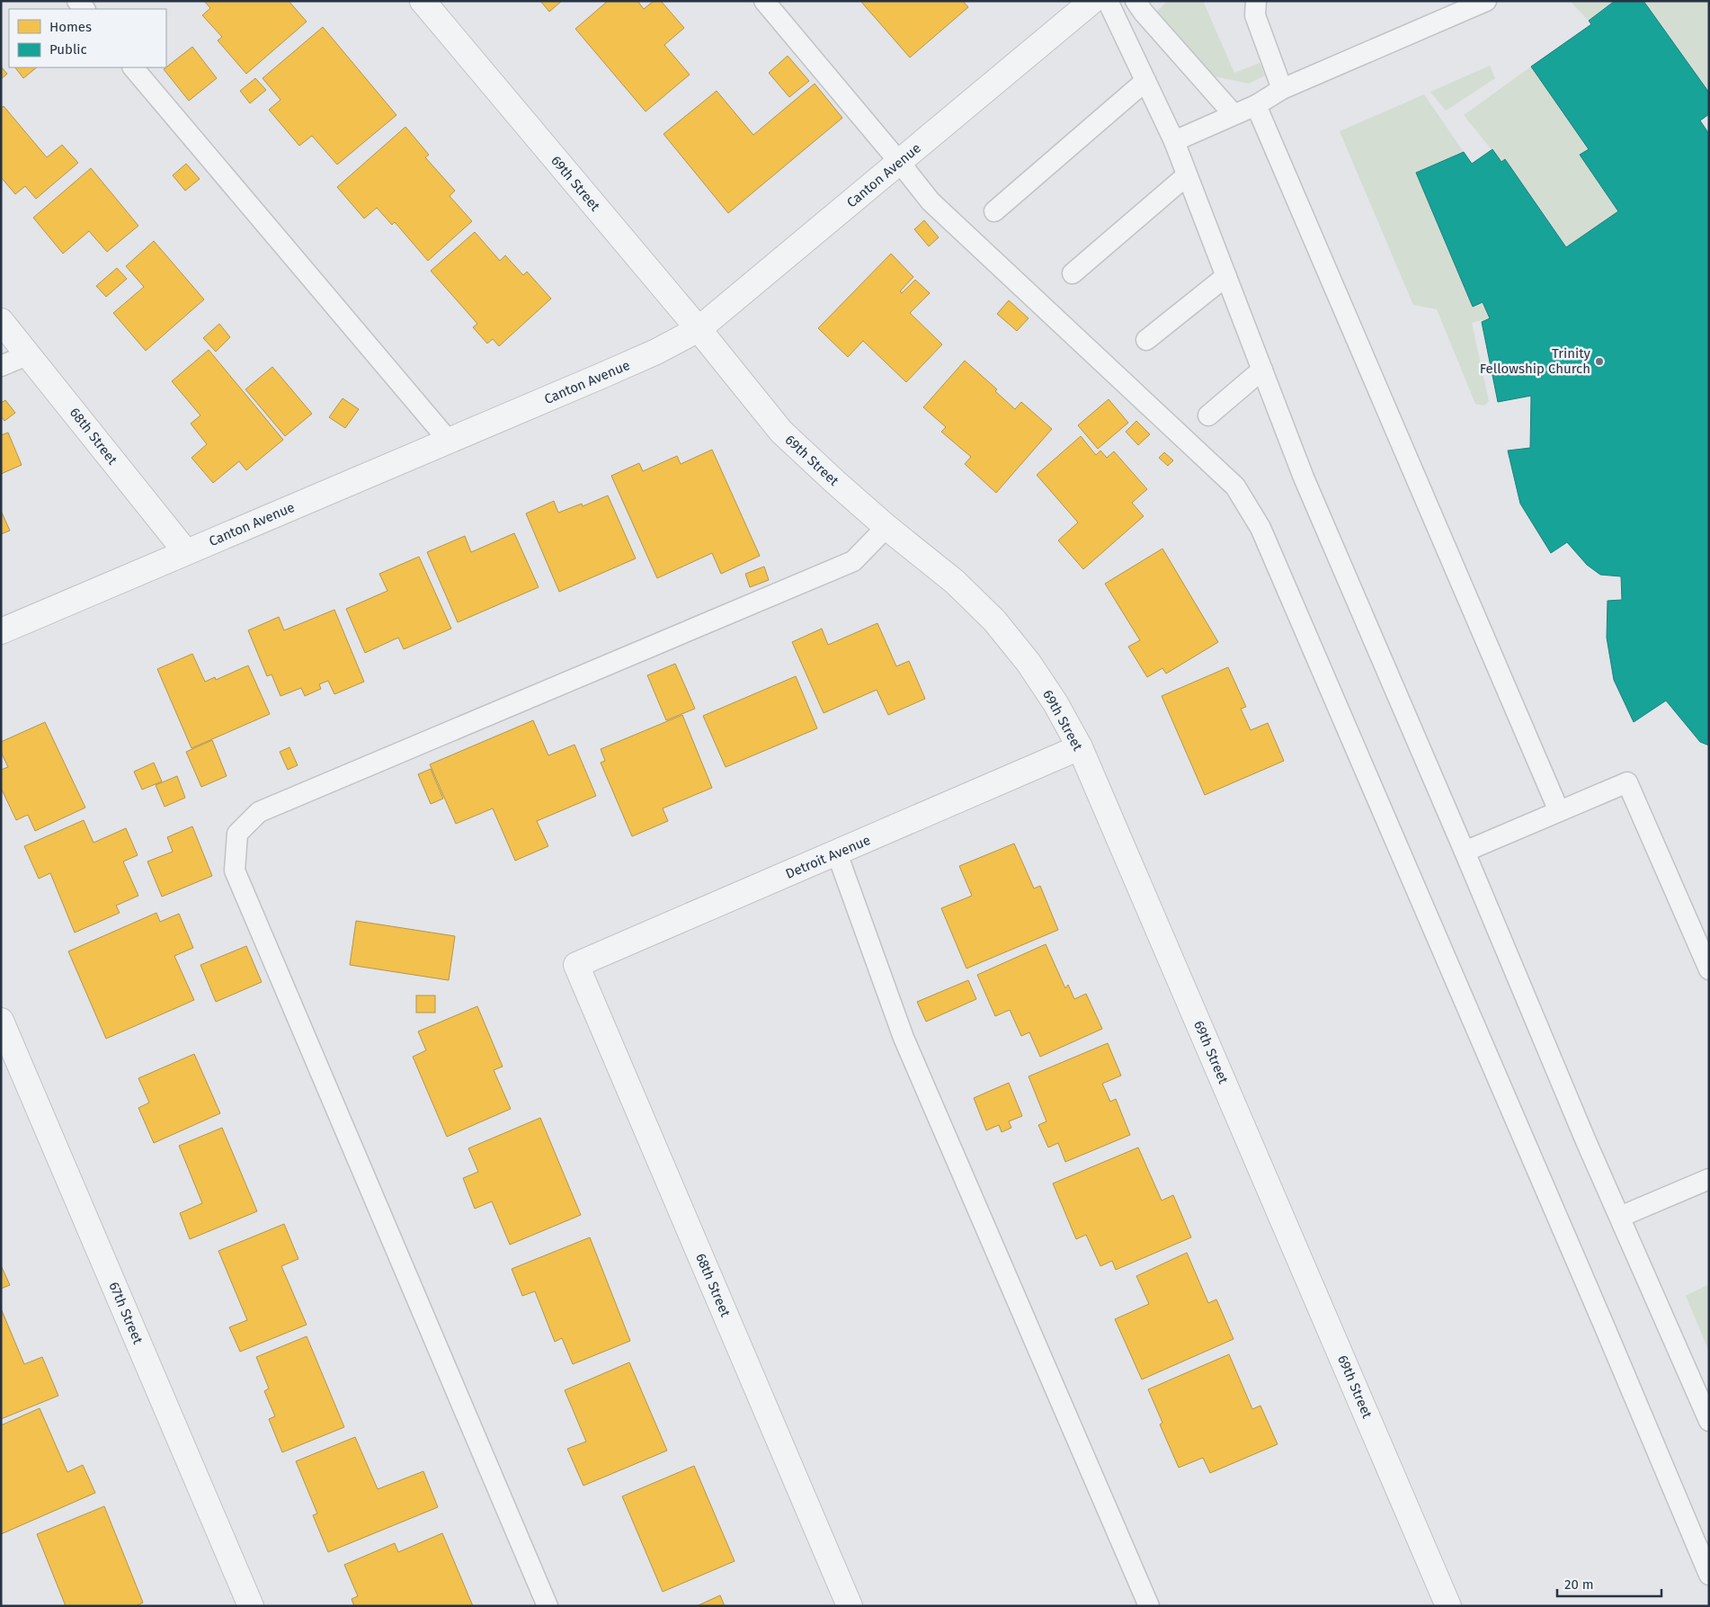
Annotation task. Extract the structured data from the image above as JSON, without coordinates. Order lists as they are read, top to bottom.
{
  "streets": {
    "street": [
      "Canton Avenue",
      "69th Street",
      "68th Street",
      "Detroit Avenue",
      "67th Street"
    ]
  },
  "crossings": [
    ["Canton Avenue", "69th Street"],
    ["Canton Avenue", "68th Street"],
    ["69th Street", "Detroit Avenue"],
    ["68th Street", "Detroit Avenue"]
  ],
  "places": ["Trinity Fellowship Church"],
  "legend": ["Homes", "Public"],
  "scale_bar": "20 m"
}
